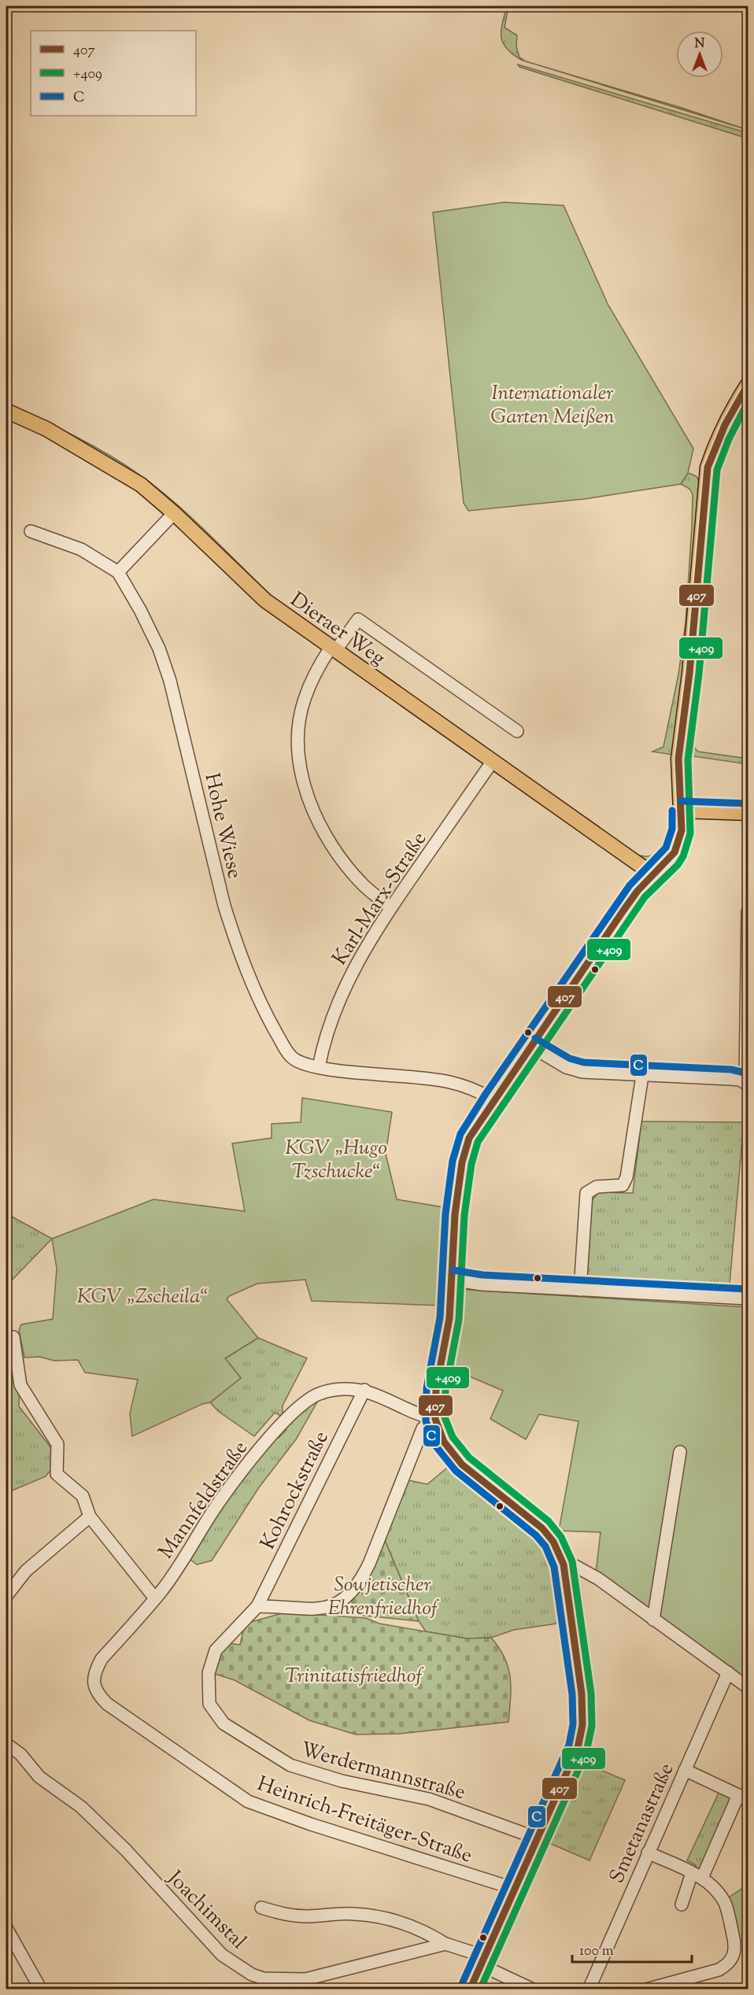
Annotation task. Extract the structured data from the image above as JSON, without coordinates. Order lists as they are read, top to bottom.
{
  "streets": {
    "main road": ["Dieraer Weg"],
    "street": [
      "Hohe Wiese",
      "Karl-Marx-Straße",
      "Kohrockstraße",
      "Mannfeldstraße",
      "Werdermannstraße",
      "Heinrich-Freitäger-Straße",
      "Smetanastraße",
      "Joachimstal"
    ]
  },
  "crossings": [
    ["Dieraer Weg", "Karl-Marx-Straße"],
    ["Hohe Wiese", "Karl-Marx-Straße"],
    ["Kohrockstraße", "Mannfeldstraße"],
    ["Kohrockstraße", "Werdermannstraße"],
    ["Mannfeldstraße", "Heinrich-Freitäger-Straße"]
  ],
  "parks": [
    "Internationaler Garten Meißen",
    "KGV „Hugo Tzschucke“",
    "KGV „Zscheila“",
    "Sowjetischer Ehrenfriedhof",
    "Trinitatisfriedhof"
  ],
  "lines": ["transit line 407", "transit line +409", "transit line C"],
  "legend": ["407", "+409", "C"],
  "scale_bar": "100 m",
  "north": "top"
}
